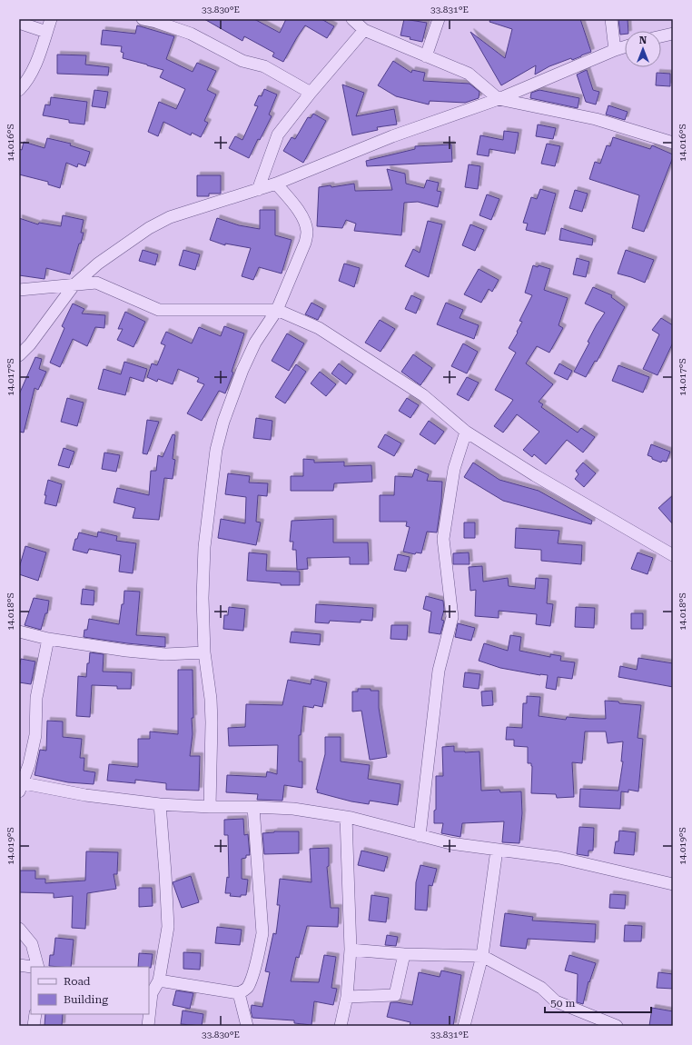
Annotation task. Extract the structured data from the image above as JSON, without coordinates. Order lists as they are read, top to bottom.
{
  "legend": ["Road", "Building"],
  "scale_bar": "50 m",
  "north": "top",
  "coordinates": [
    "33.830°E",
    "33.831°E",
    "14.016°S",
    "14.017°S",
    "14.018°S",
    "14.019°S"
  ]
}
